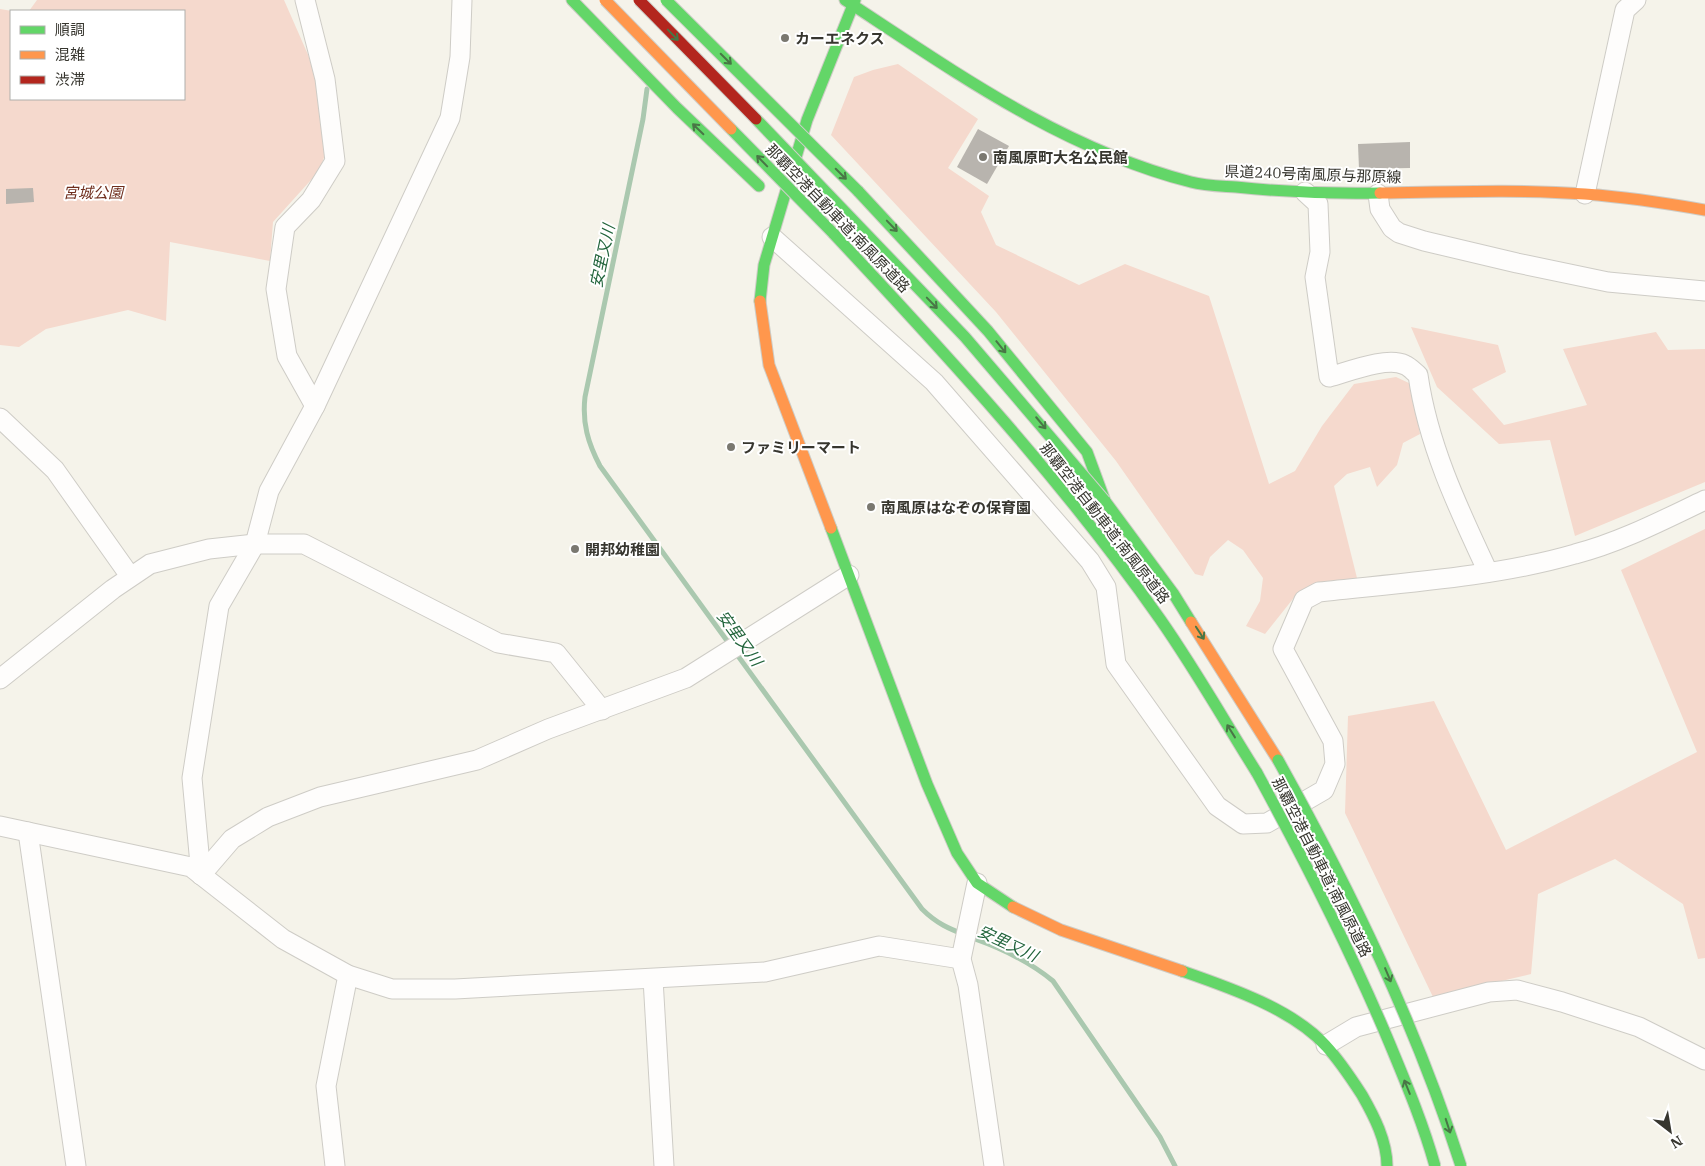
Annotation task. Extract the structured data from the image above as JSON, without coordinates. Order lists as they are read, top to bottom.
{
  "streets": {
    "main road": ["県道240号南風原与那原線", "那覇空港自動車道;南風原道路"]
  },
  "water": ["安里又川"],
  "parks": ["宮城公園"],
  "places": [
    "カーエネクス",
    "南風原町大名公民館",
    "ファミリーマート",
    "南風原はなぞの保育園",
    "開邦幼稚園"
  ],
  "legend": ["順調", "混雑", "渋滞"],
  "north": "bottom right"
}
